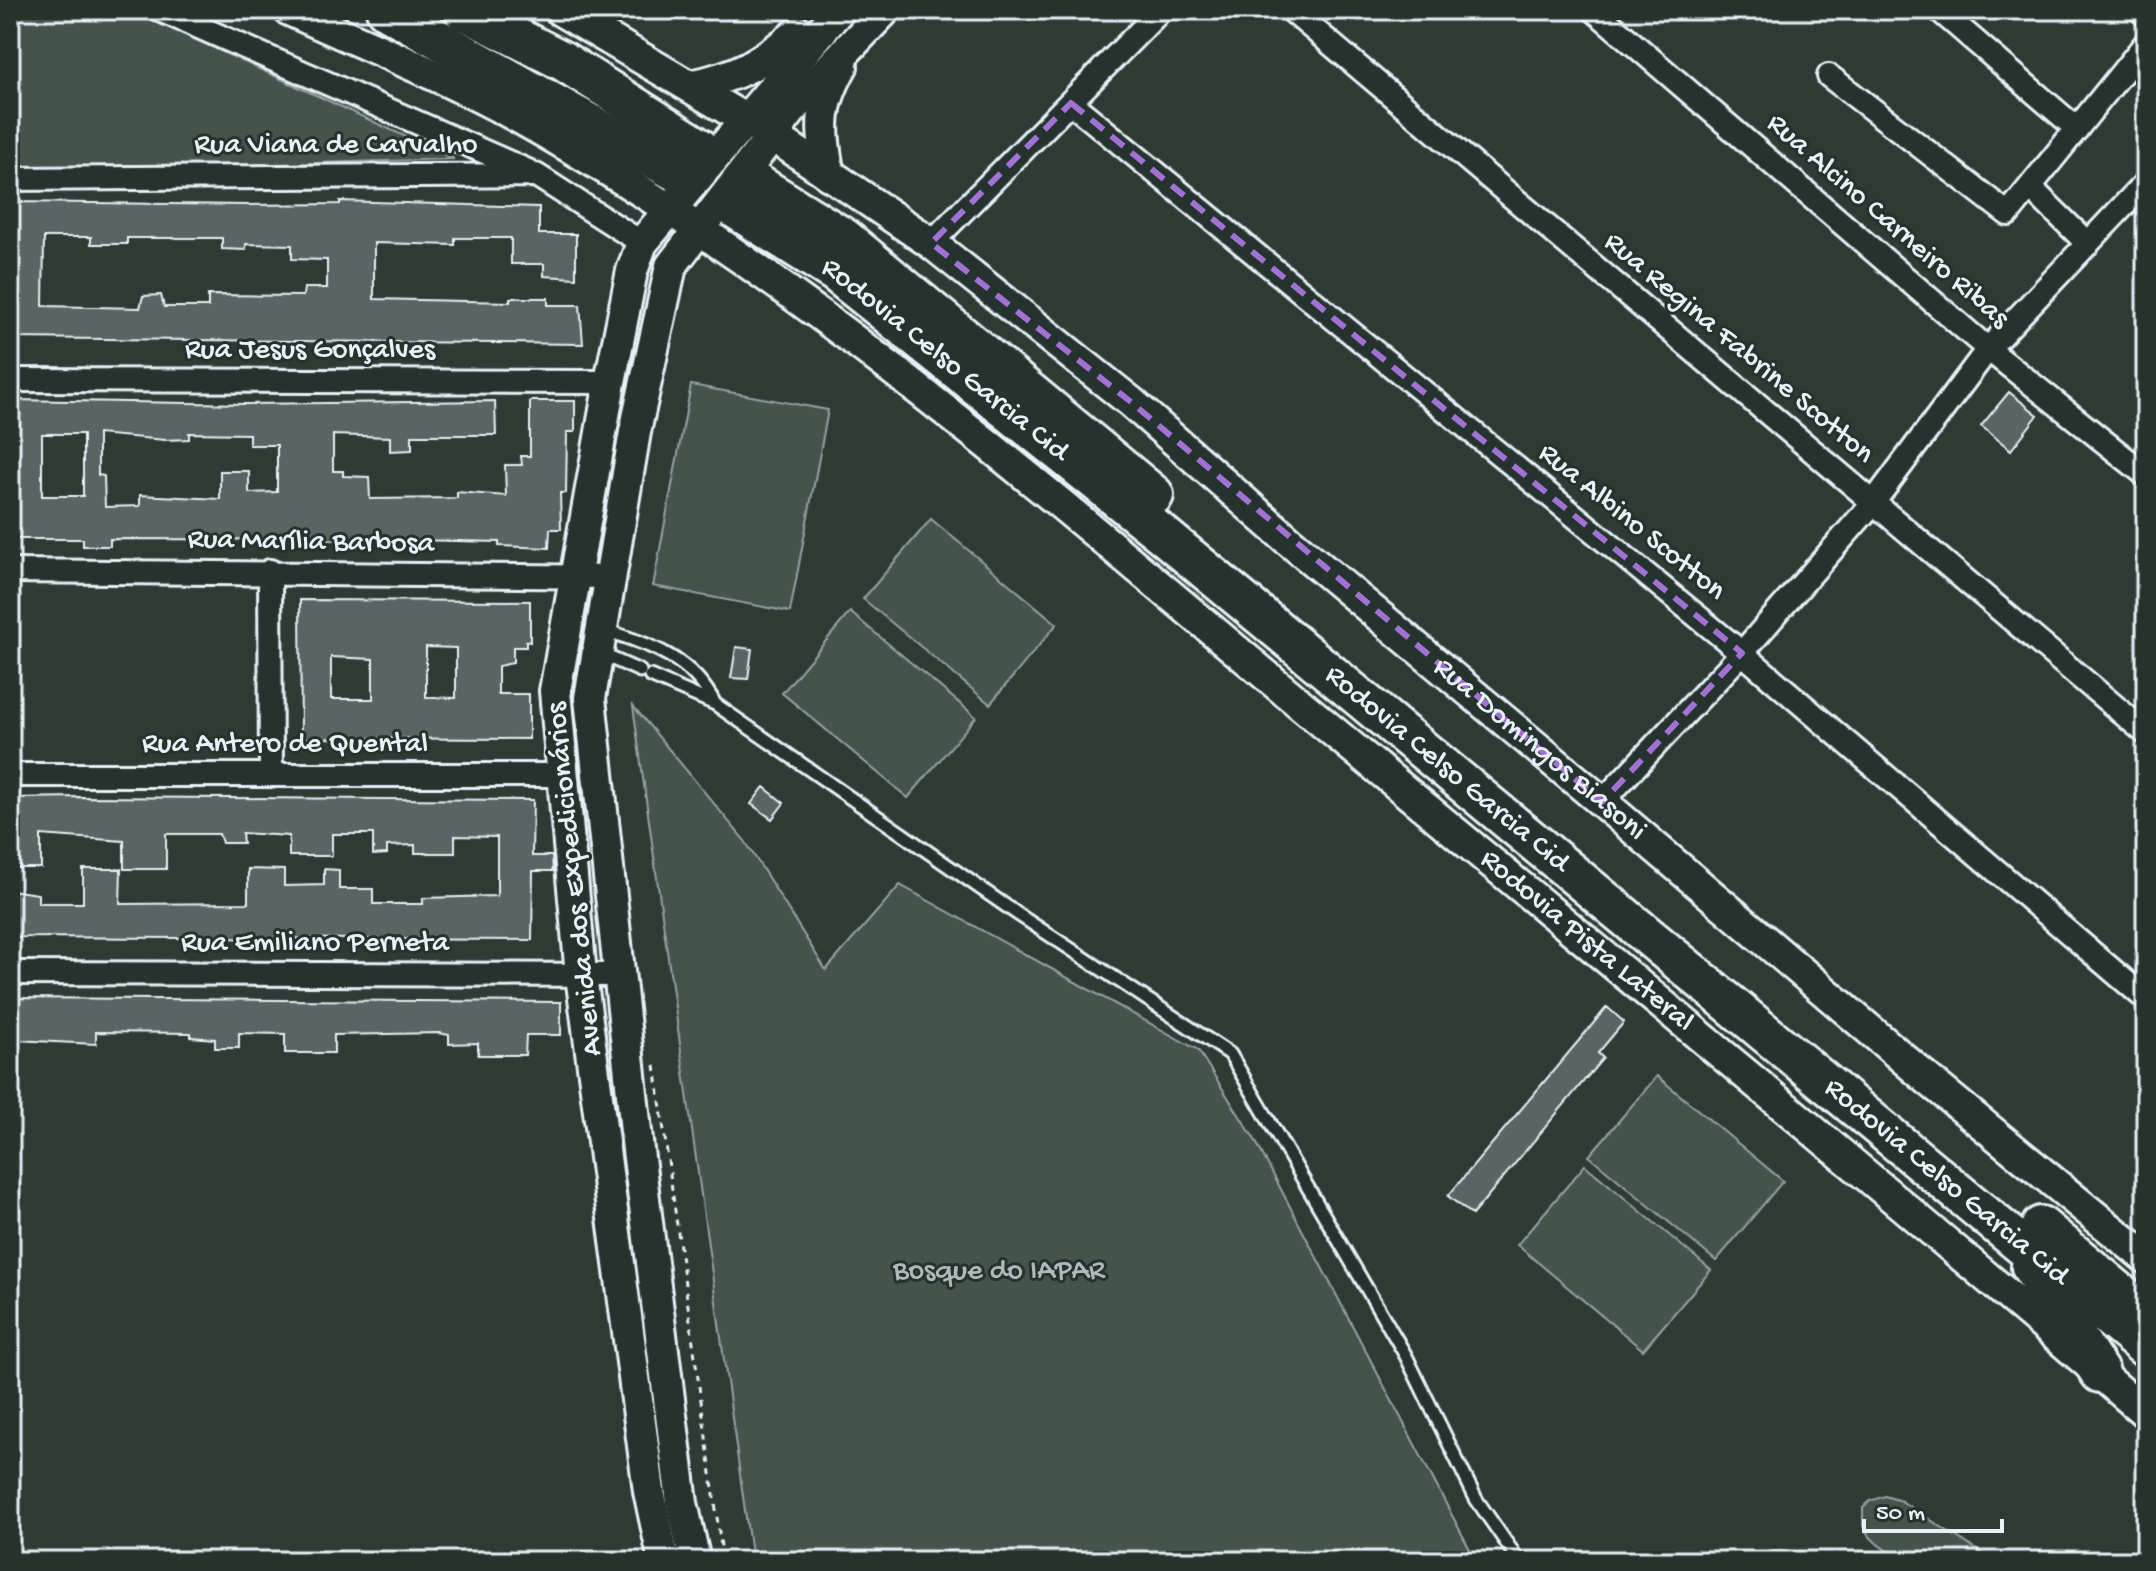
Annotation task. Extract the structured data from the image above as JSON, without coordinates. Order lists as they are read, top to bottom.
{
  "streets": {
    "highway": ["Rodovia Celso Garcia Cid"],
    "main road": ["Rua Domingos Biasoni", "Avenida dos Expedicionários", "Rodovia Pista Lateral"],
    "street": [
      "Rua Viana de Carvalho",
      "Rua Alcino Carneiro Ribas",
      "Rua Regina Fabrine Scotton",
      "Rua Jesus Gonçalves",
      "Rua Albino Scotton",
      "Rua Marília Barbosa",
      "Rua Antero de Quental",
      "Rua Emiliano Perneta"
    ]
  },
  "crossings": [
    ["Rua Jesus Gonçalves", "Avenida dos Expedicionários"],
    ["Rodovia Celso Garcia Cid", "Avenida dos Expedicionários"],
    ["Rodovia Celso Garcia Cid", "Rodovia Pista Lateral"],
    ["Rua Marília Barbosa", "Avenida dos Expedicionários"],
    ["Rua Antero de Quental", "Avenida dos Expedicionários"],
    ["Avenida dos Expedicionários", "Rua Emiliano Perneta"]
  ],
  "parks": ["Bosque do IAPAR"],
  "scale_bar": "50 m"
}
